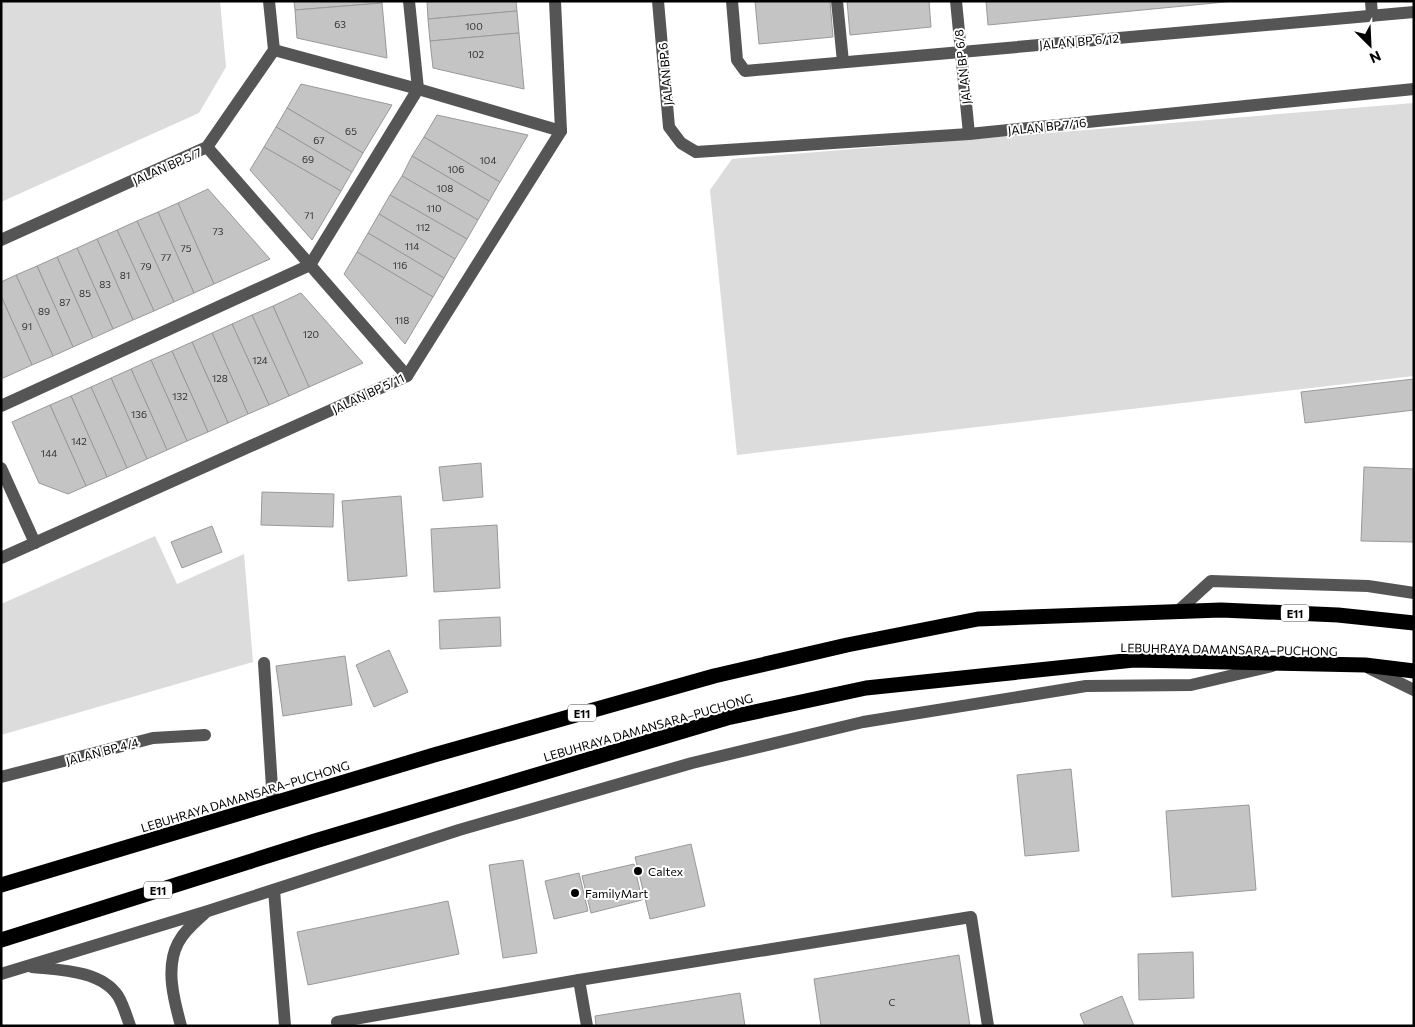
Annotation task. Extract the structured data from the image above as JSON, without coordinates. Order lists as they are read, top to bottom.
{
  "streets": {
    "highway": ["E11", "LEBUHRAYA DAMANSARA–PUCHONG"],
    "street": [
      "JALAN BP 6/12",
      "JALAN BP 6/8",
      "JALAN BP 6",
      "JALAN BP 7/16",
      "JALAN BP 5/7",
      "JALAN BP 5/11",
      "JALAN BP 4/4"
    ]
  },
  "crossings": [
    ["JALAN BP 6/12", "JALAN BP 6/8"],
    ["JALAN BP 6/8", "JALAN BP 7/16"],
    ["JALAN BP 6", "JALAN BP 7/16"]
  ],
  "places": ["Caltex", "FamilyMart"],
  "house_numbers": [
    "63",
    "100",
    "102",
    "65",
    "67",
    "69",
    "104",
    "106",
    "108",
    "110",
    "71",
    "112",
    "73",
    "114",
    "75",
    "77",
    "116",
    "79",
    "81",
    "83",
    "85",
    "87",
    "89",
    "118",
    "91",
    "120",
    "124",
    "128",
    "132",
    "136",
    "142",
    "144",
    "C"
  ],
  "north": "bottom right"
}
